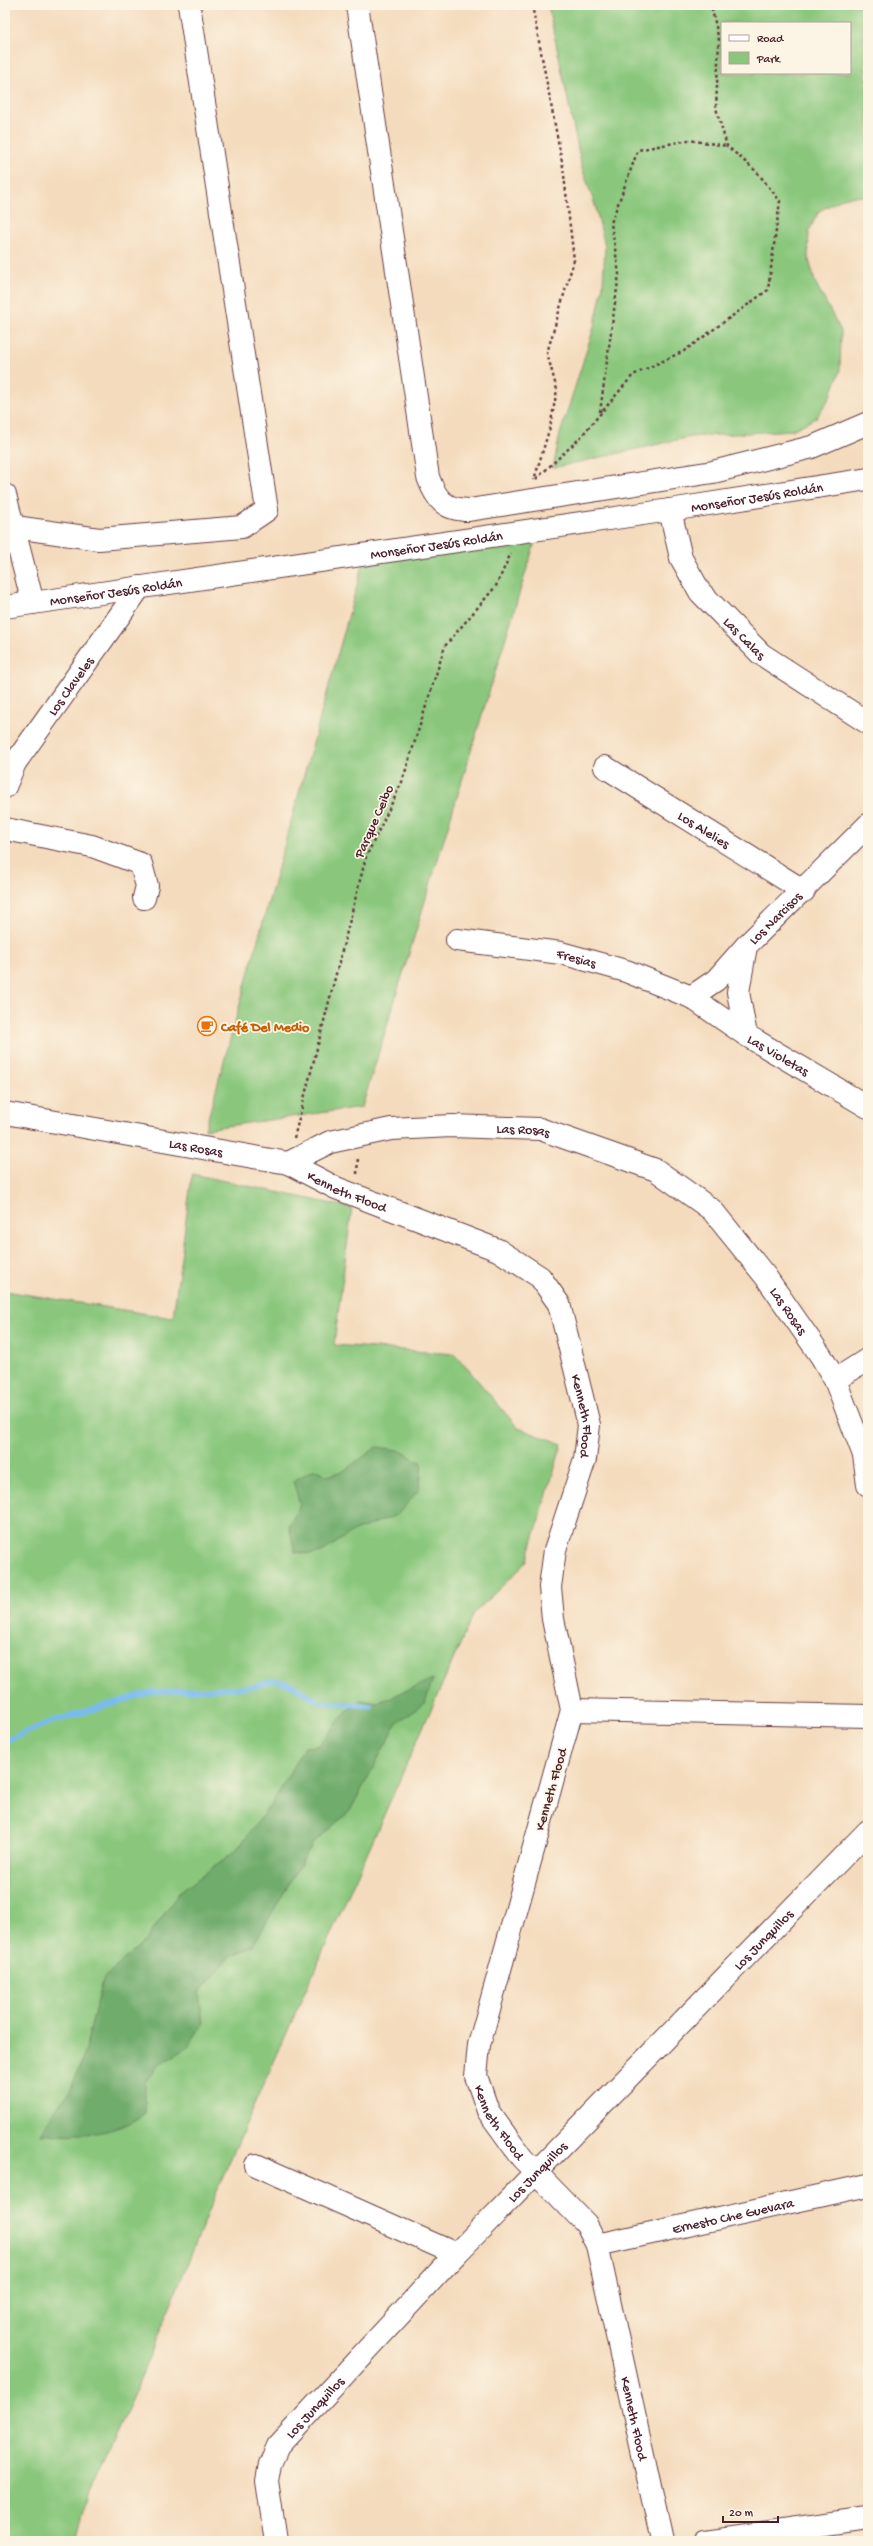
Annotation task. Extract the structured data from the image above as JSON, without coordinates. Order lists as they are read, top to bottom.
{
  "streets": {
    "street": [
      "Monseñor Jesús Roldán",
      "Las Calas",
      "Los Claveles",
      "Los Alelies",
      "Los Narcisos",
      "Fresias",
      "Las Violetas",
      "Las Rosas",
      "Kenneth Flood",
      "Los Junquillos",
      "Ernesto Che Guevara"
    ],
    "path": ["Parque Ceibo"]
  },
  "crossings": [
    ["Monseñor Jesús Roldán", "Las Calas"],
    ["Monseñor Jesús Roldán", "Los Claveles"],
    ["Monseñor Jesús Roldán", "Parque Ceibo"],
    ["Parque Ceibo", "Las Rosas"],
    ["Parque Ceibo", "Kenneth Flood"],
    ["Los Alelies", "Los Narcisos"],
    ["Los Narcisos", "Las Violetas"],
    ["Fresias", "Las Violetas"],
    ["Las Rosas", "Kenneth Flood"],
    ["Kenneth Flood", "Los Junquillos"],
    ["Kenneth Flood", "Ernesto Che Guevara"]
  ],
  "places": {
    "cafe": ["Café Del Medio"]
  },
  "legend": ["Road", "Park"],
  "scale_bar": "20 m"
}
